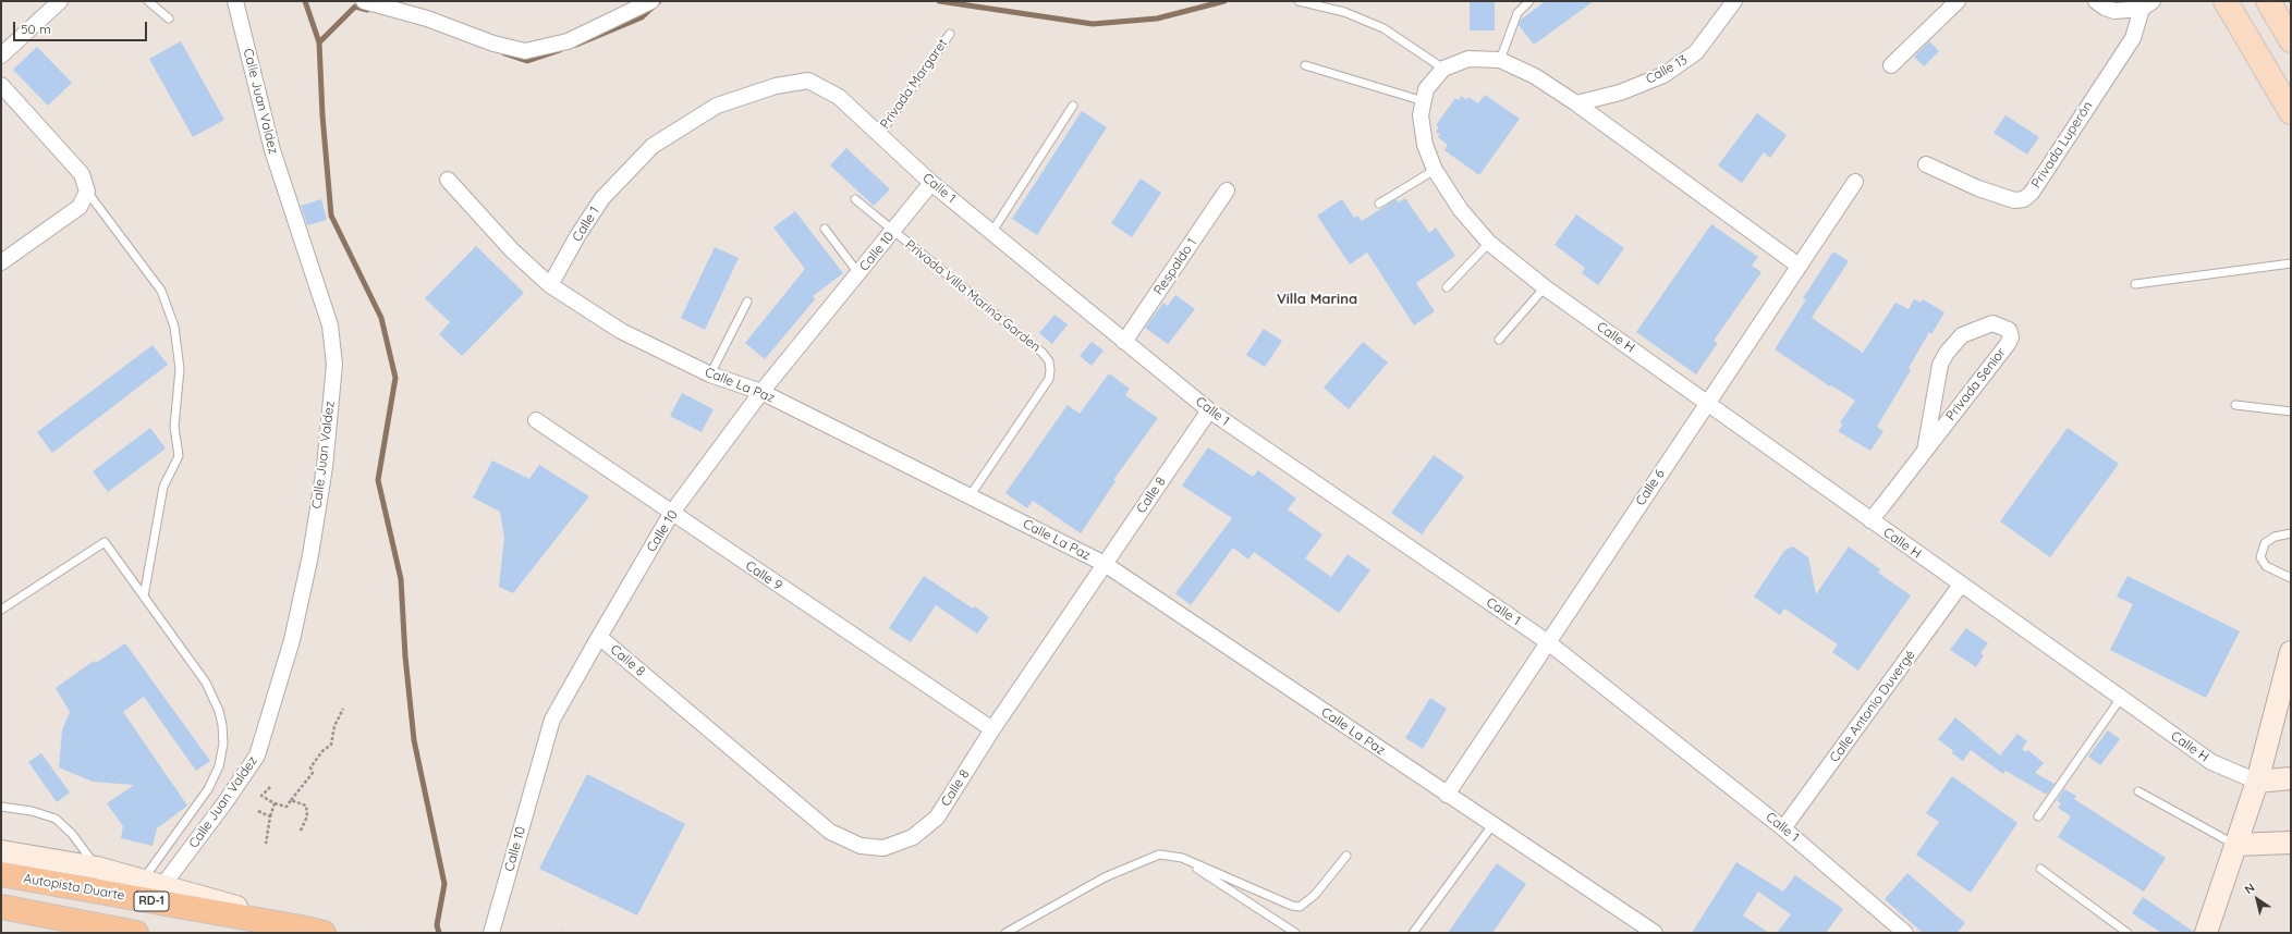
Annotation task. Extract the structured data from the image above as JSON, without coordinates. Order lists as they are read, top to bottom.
{
  "streets": {
    "highway": ["Autopista Duarte", "RD-1"],
    "street": [
      "Calle 13",
      "Calle Juan Valdez",
      "Privada Luperón",
      "Calle 1",
      "Calle 10",
      "Respaldo 1",
      "Calle H",
      "Privada Senior",
      "Calle La Paz",
      "Calle 6",
      "Calle 8",
      "Calle 9",
      "Calle Antonio Duvergé"
    ],
    "lane": ["Privada Margaret", "Privada Villa Marina Garden"]
  },
  "crossings": [
    ["Calle 13", "Calle H"],
    ["Privada Margaret", "Calle 1"],
    ["Calle 1", "Calle 10"],
    ["Calle 1", "Respaldo 1"],
    ["Calle 1", "Calle La Paz"],
    ["Calle 1", "Calle 6"],
    ["Calle 1", "Calle 8"],
    ["Calle 1", "Calle Antonio Duvergé"],
    ["Calle 10", "Privada Villa Marina Garden"],
    ["Calle 10", "Calle La Paz"],
    ["Calle 10", "Calle 8"],
    ["Calle 10", "Calle 9"],
    ["Privada Villa Marina Garden", "Calle La Paz"],
    ["Calle H", "Privada Senior"],
    ["Calle H", "Calle 6"],
    ["Calle H", "Calle Antonio Duvergé"],
    ["Calle La Paz", "Calle 6"],
    ["Calle La Paz", "Calle 8"],
    ["Calle 8", "Calle 9"]
  ],
  "districts": ["Villa Marina"],
  "scale_bar": "50 m",
  "north": "top left"
}
